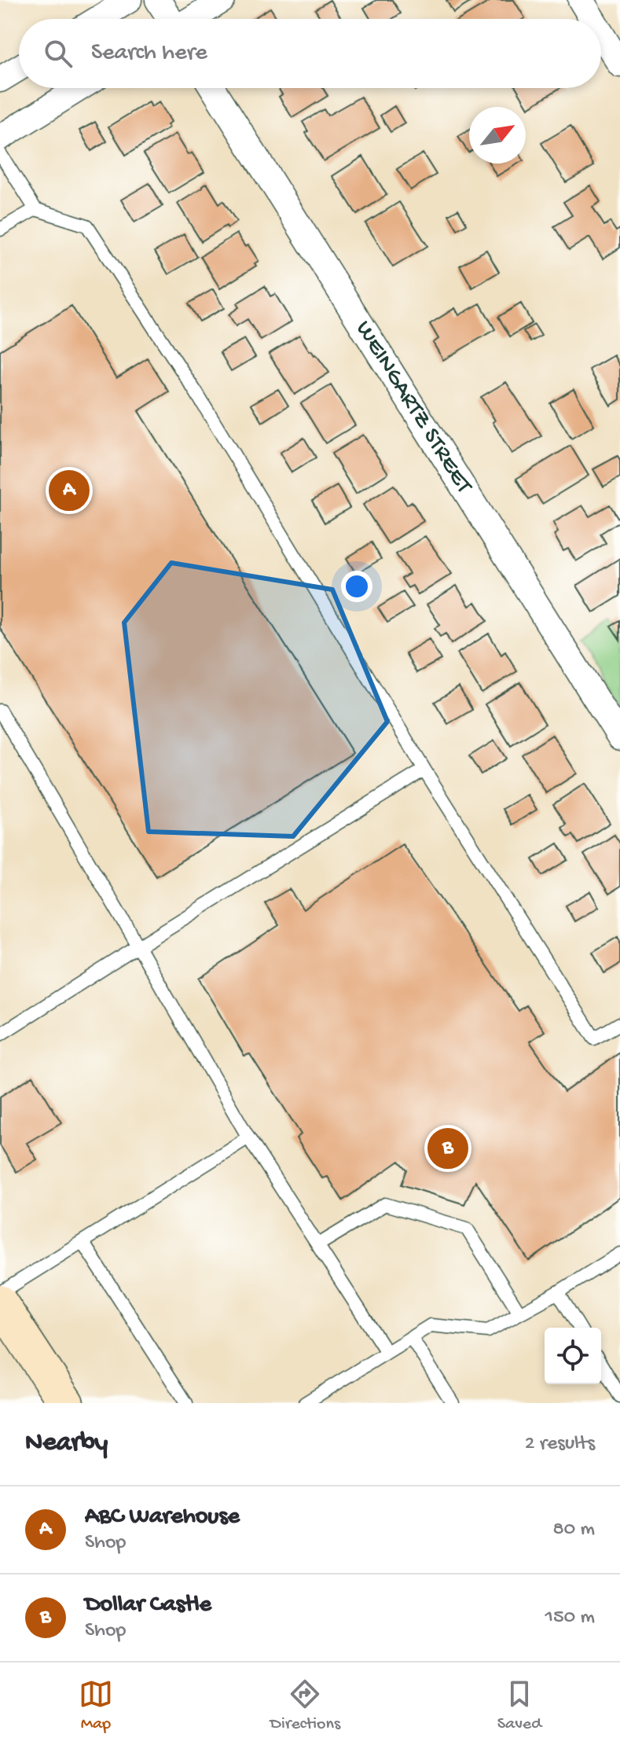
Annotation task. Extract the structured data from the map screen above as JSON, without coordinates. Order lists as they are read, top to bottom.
{
  "streets": {
    "street": ["WEINGARTZ STREET"]
  },
  "north": "top right",
  "page": {
    "search": "Search here",
    "pins": ["A", "B"],
    "heading": ["Nearby", "2 results"],
    "list": [
      {
        "mark": "A",
        "name": "ABC Warehouse",
        "note": "Shop",
        "value": "80 m"
      },
      {
        "mark": "B",
        "name": "Dollar Castle",
        "note": "Shop",
        "value": "150 m"
      }
    ],
    "nav": ["Map", "Directions", "Saved"]
  }
}
